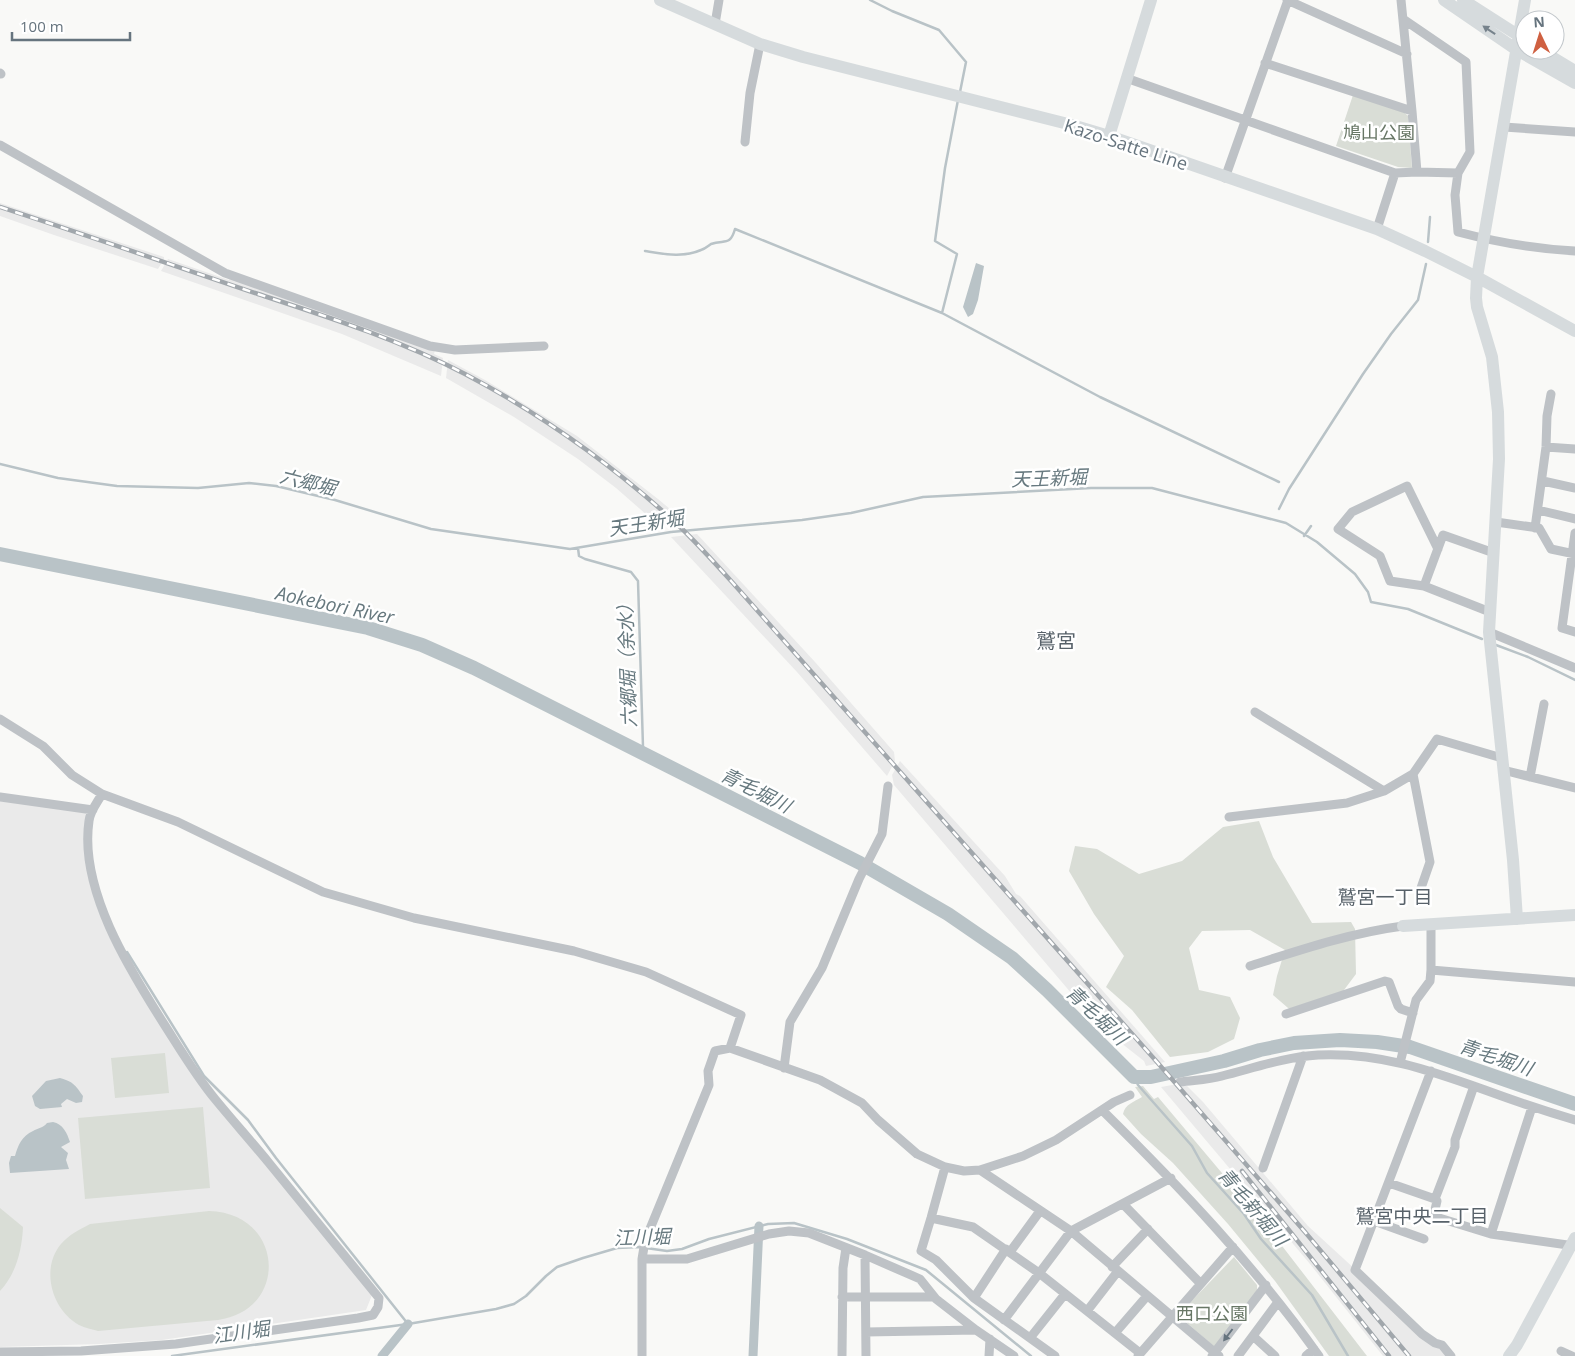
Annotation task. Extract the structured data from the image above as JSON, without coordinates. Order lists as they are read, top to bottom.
{
  "streets": {
    "street": ["Kazo-Satte Line"]
  },
  "districts": ["鷲宮", "鷲宮一丁目", "鷲宮中央二丁目"],
  "water": [
    "天王新堀",
    "六郷堀",
    "Aokebori River",
    "六郷堀（余水）",
    "青毛堀川",
    "青毛新堀川",
    "江川堀"
  ],
  "parks": ["鳩山公園", "西口公園"],
  "scale_bar": "100 m",
  "north": "top"
}
